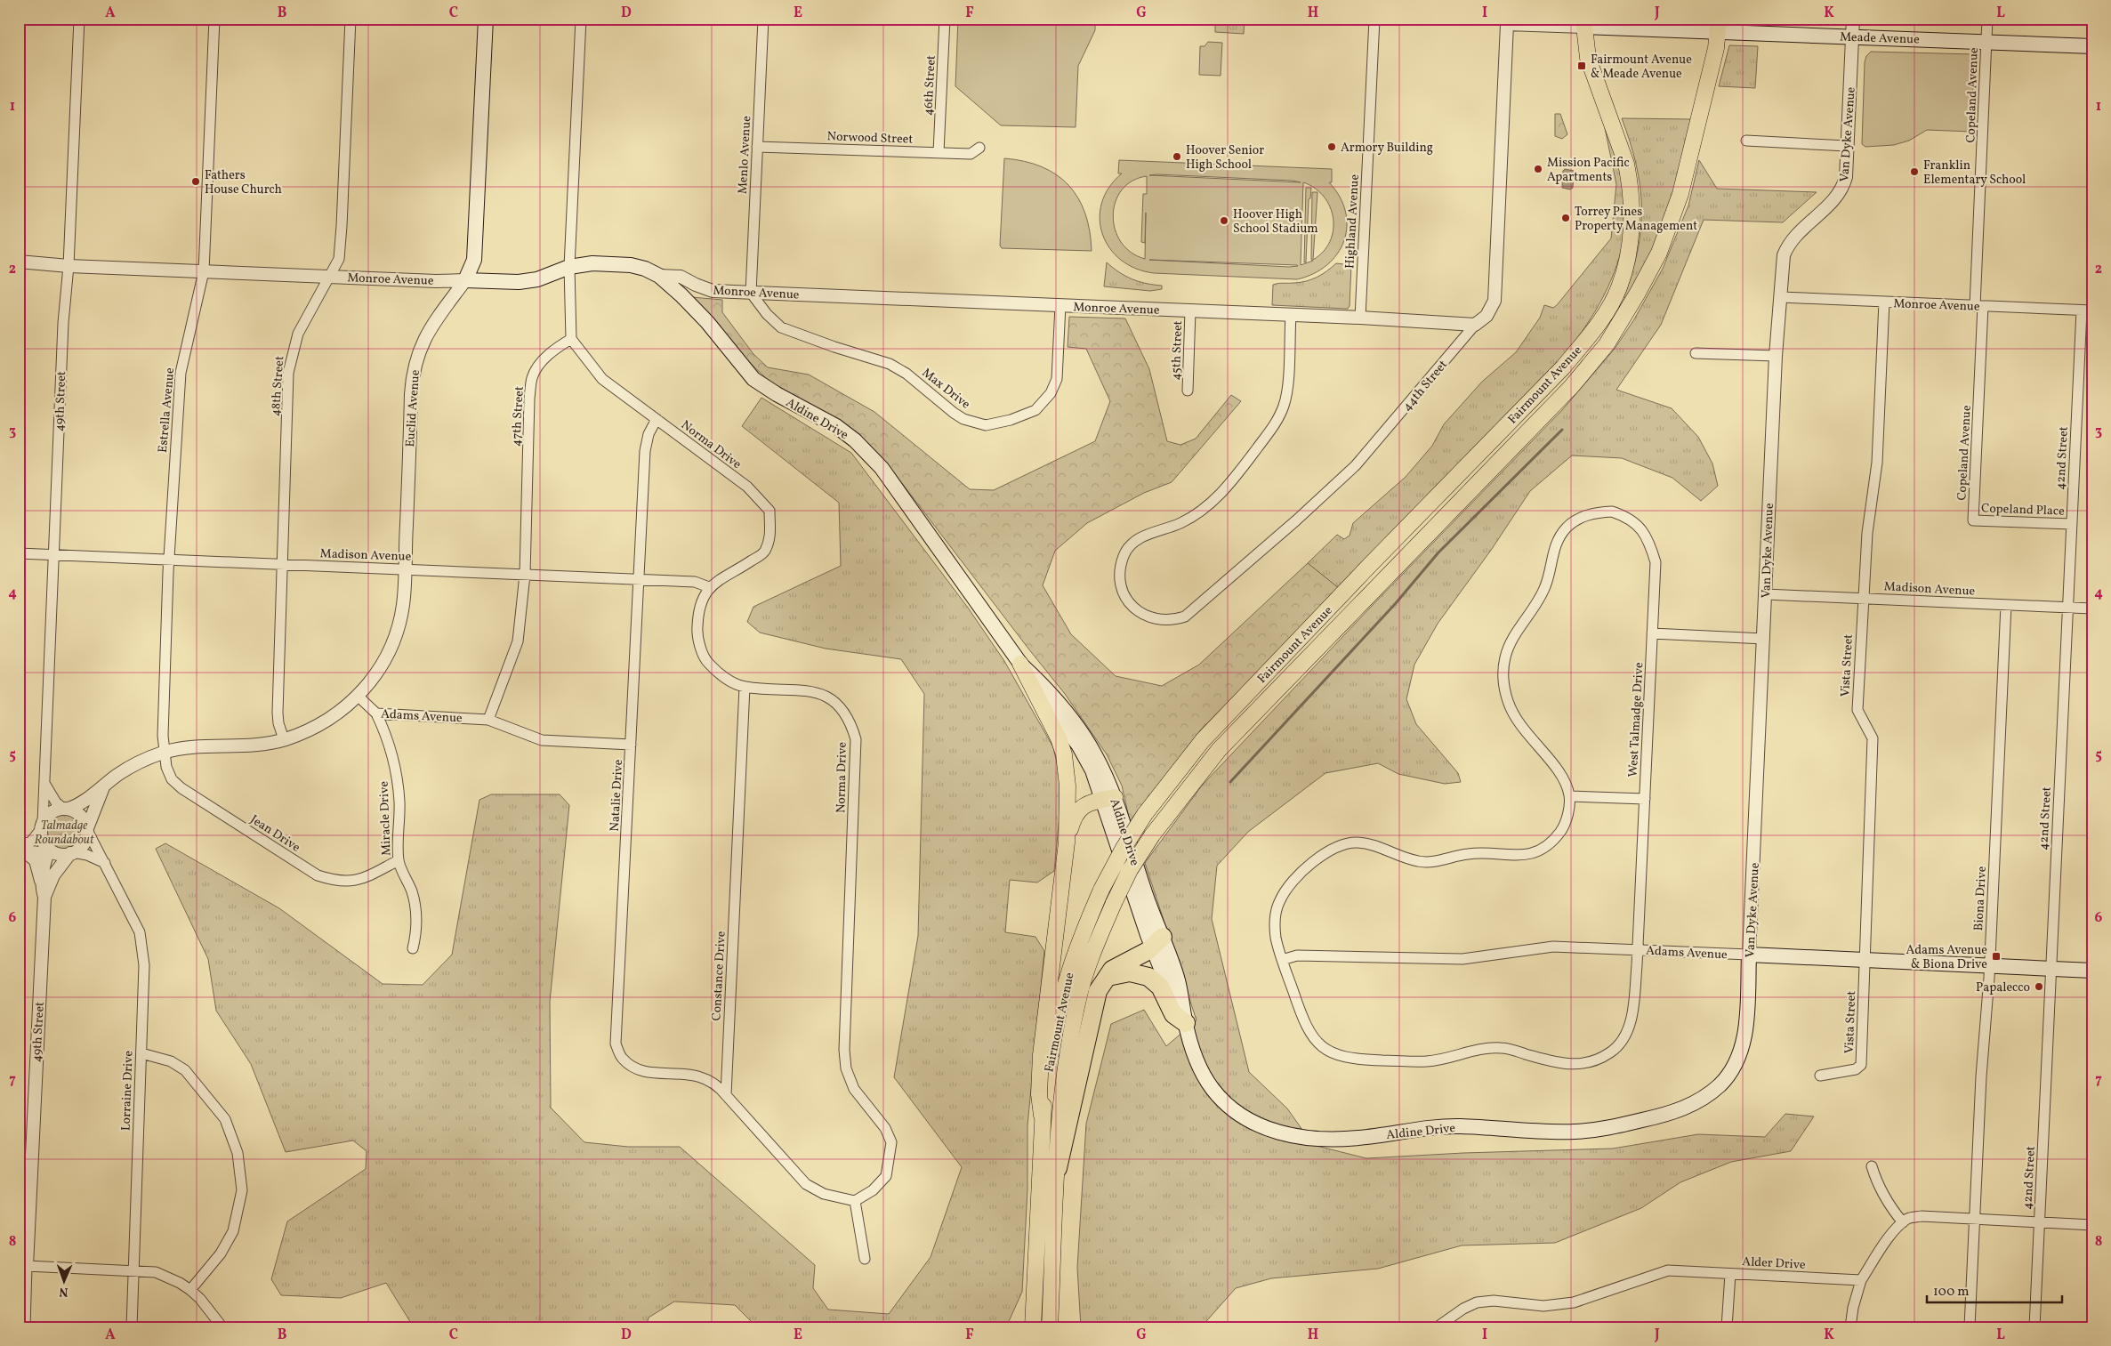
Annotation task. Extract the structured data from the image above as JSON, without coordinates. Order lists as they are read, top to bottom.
{
  "streets": {
    "main road": [
      "Meade Avenue",
      "Van Dyke Avenue",
      "Monroe Avenue",
      "Fairmount Avenue",
      "Euclid Avenue",
      "Aldine Drive",
      "Adams Avenue"
    ],
    "street": [
      "46th Street",
      "Copeland Avenue",
      "Norwood Street",
      "Menlo Avenue",
      "Highland Avenue",
      "45th Street",
      "44th Street",
      "48th Street",
      "Max Drive",
      "49th Street",
      "Estrella Avenue",
      "47th Street",
      "Norma Drive",
      "42nd Street",
      "Copeland Place",
      "Madison Avenue",
      "Vista Street",
      "West Talmadge Drive",
      "Natalie Drive",
      "Miracle Drive",
      "Jean Drive",
      "Biona Drive",
      "Constance Drive",
      "Lorraine Drive",
      "Alder Drive"
    ]
  },
  "crossings": [
    ["Meade Avenue", "Copeland Avenue"],
    ["Meade Avenue", "Van Dyke Avenue"],
    ["Meade Avenue", "Fairmount Avenue"],
    ["Meade Avenue", "44th Street"],
    ["46th Street", "Norwood Street"],
    ["Copeland Avenue", "Monroe Avenue"],
    ["Copeland Avenue", "Copeland Place"],
    ["Van Dyke Avenue", "Monroe Avenue"],
    ["Van Dyke Avenue", "Aldine Drive"],
    ["Van Dyke Avenue", "Madison Avenue"],
    ["Van Dyke Avenue", "Adams Avenue"],
    ["Norwood Street", "Menlo Avenue"],
    ["Menlo Avenue", "Monroe Avenue"],
    ["Menlo Avenue", "Max Drive"],
    ["Highland Avenue", "Monroe Avenue"],
    ["Monroe Avenue", "45th Street"],
    ["Monroe Avenue", "44th Street"],
    ["Monroe Avenue", "48th Street"],
    ["Monroe Avenue", "Max Drive"],
    ["Monroe Avenue", "49th Street"],
    ["Monroe Avenue", "Euclid Avenue"],
    ["Monroe Avenue", "Estrella Avenue"],
    ["Monroe Avenue", "Aldine Drive"],
    ["Monroe Avenue", "42nd Street"],
    ["Monroe Avenue", "Vista Street"],
    ["48th Street", "Madison Avenue"],
    ["49th Street", "Madison Avenue"],
    ["49th Street", "Lorraine Drive"],
    ["Euclid Avenue", "Madison Avenue"],
    ["Euclid Avenue", "Adams Avenue"],
    ["Estrella Avenue", "Madison Avenue"],
    ["Estrella Avenue", "Jean Drive"],
    ["47th Street", "Norma Drive"],
    ["47th Street", "Madison Avenue"],
    ["47th Street", "Adams Avenue"],
    ["Norma Drive", "Madison Avenue"],
    ["Norma Drive", "Natalie Drive"],
    ["Norma Drive", "Constance Drive"],
    ["42nd Street", "Copeland Place"],
    ["42nd Street", "Madison Avenue"],
    ["42nd Street", "Adams Avenue"],
    ["Madison Avenue", "Vista Street"],
    ["Madison Avenue", "Natalie Drive"],
    ["Madison Avenue", "Biona Drive"],
    ["Vista Street", "Adams Avenue"],
    ["Adams Avenue", "West Talmadge Drive"],
    ["Adams Avenue", "Natalie Drive"],
    ["Adams Avenue", "Miracle Drive"],
    ["Adams Avenue", "Biona Drive"],
    ["Natalie Drive", "Constance Drive"],
    ["Miracle Drive", "Jean Drive"]
  ],
  "parks": ["Talmadge Roundabout"],
  "places": {
    "transit": ["Fairmount Avenue & Meade Avenue", "Adams Avenue & Biona Drive"],
    "other": [
      "Armory Building",
      "Hoover Senior High School",
      "Mission Pacific Apartments",
      "Franklin Elementary School",
      "Fathers House Church",
      "Torrey Pines Property Management",
      "Hoover High School Stadium",
      "Papalecco"
    ]
  },
  "scale_bar": "100 m",
  "north": "bottom",
  "grid": {
    "columns": [
      "A",
      "B",
      "C",
      "D",
      "E",
      "F",
      "G",
      "H",
      "I",
      "J",
      "K",
      "L"
    ],
    "rows": [
      "1",
      "2",
      "3",
      "4",
      "5",
      "6",
      "7",
      "8"
    ]
  }
}
